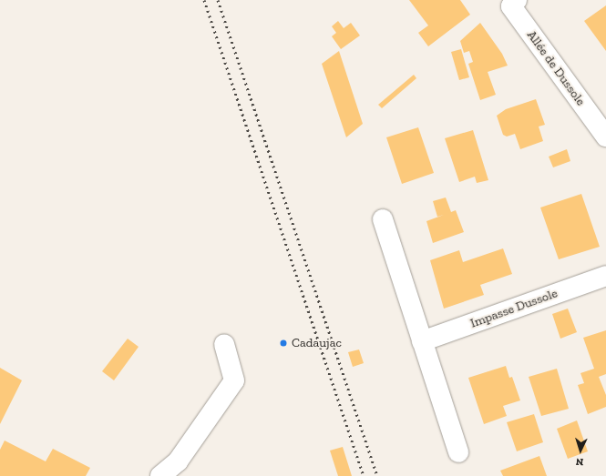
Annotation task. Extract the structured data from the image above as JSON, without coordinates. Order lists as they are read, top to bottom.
{
  "streets": {
    "street": ["Allée de Dussole", "Impasse Dussole"]
  },
  "places": ["Cadaujac"],
  "north": "bottom"
}
